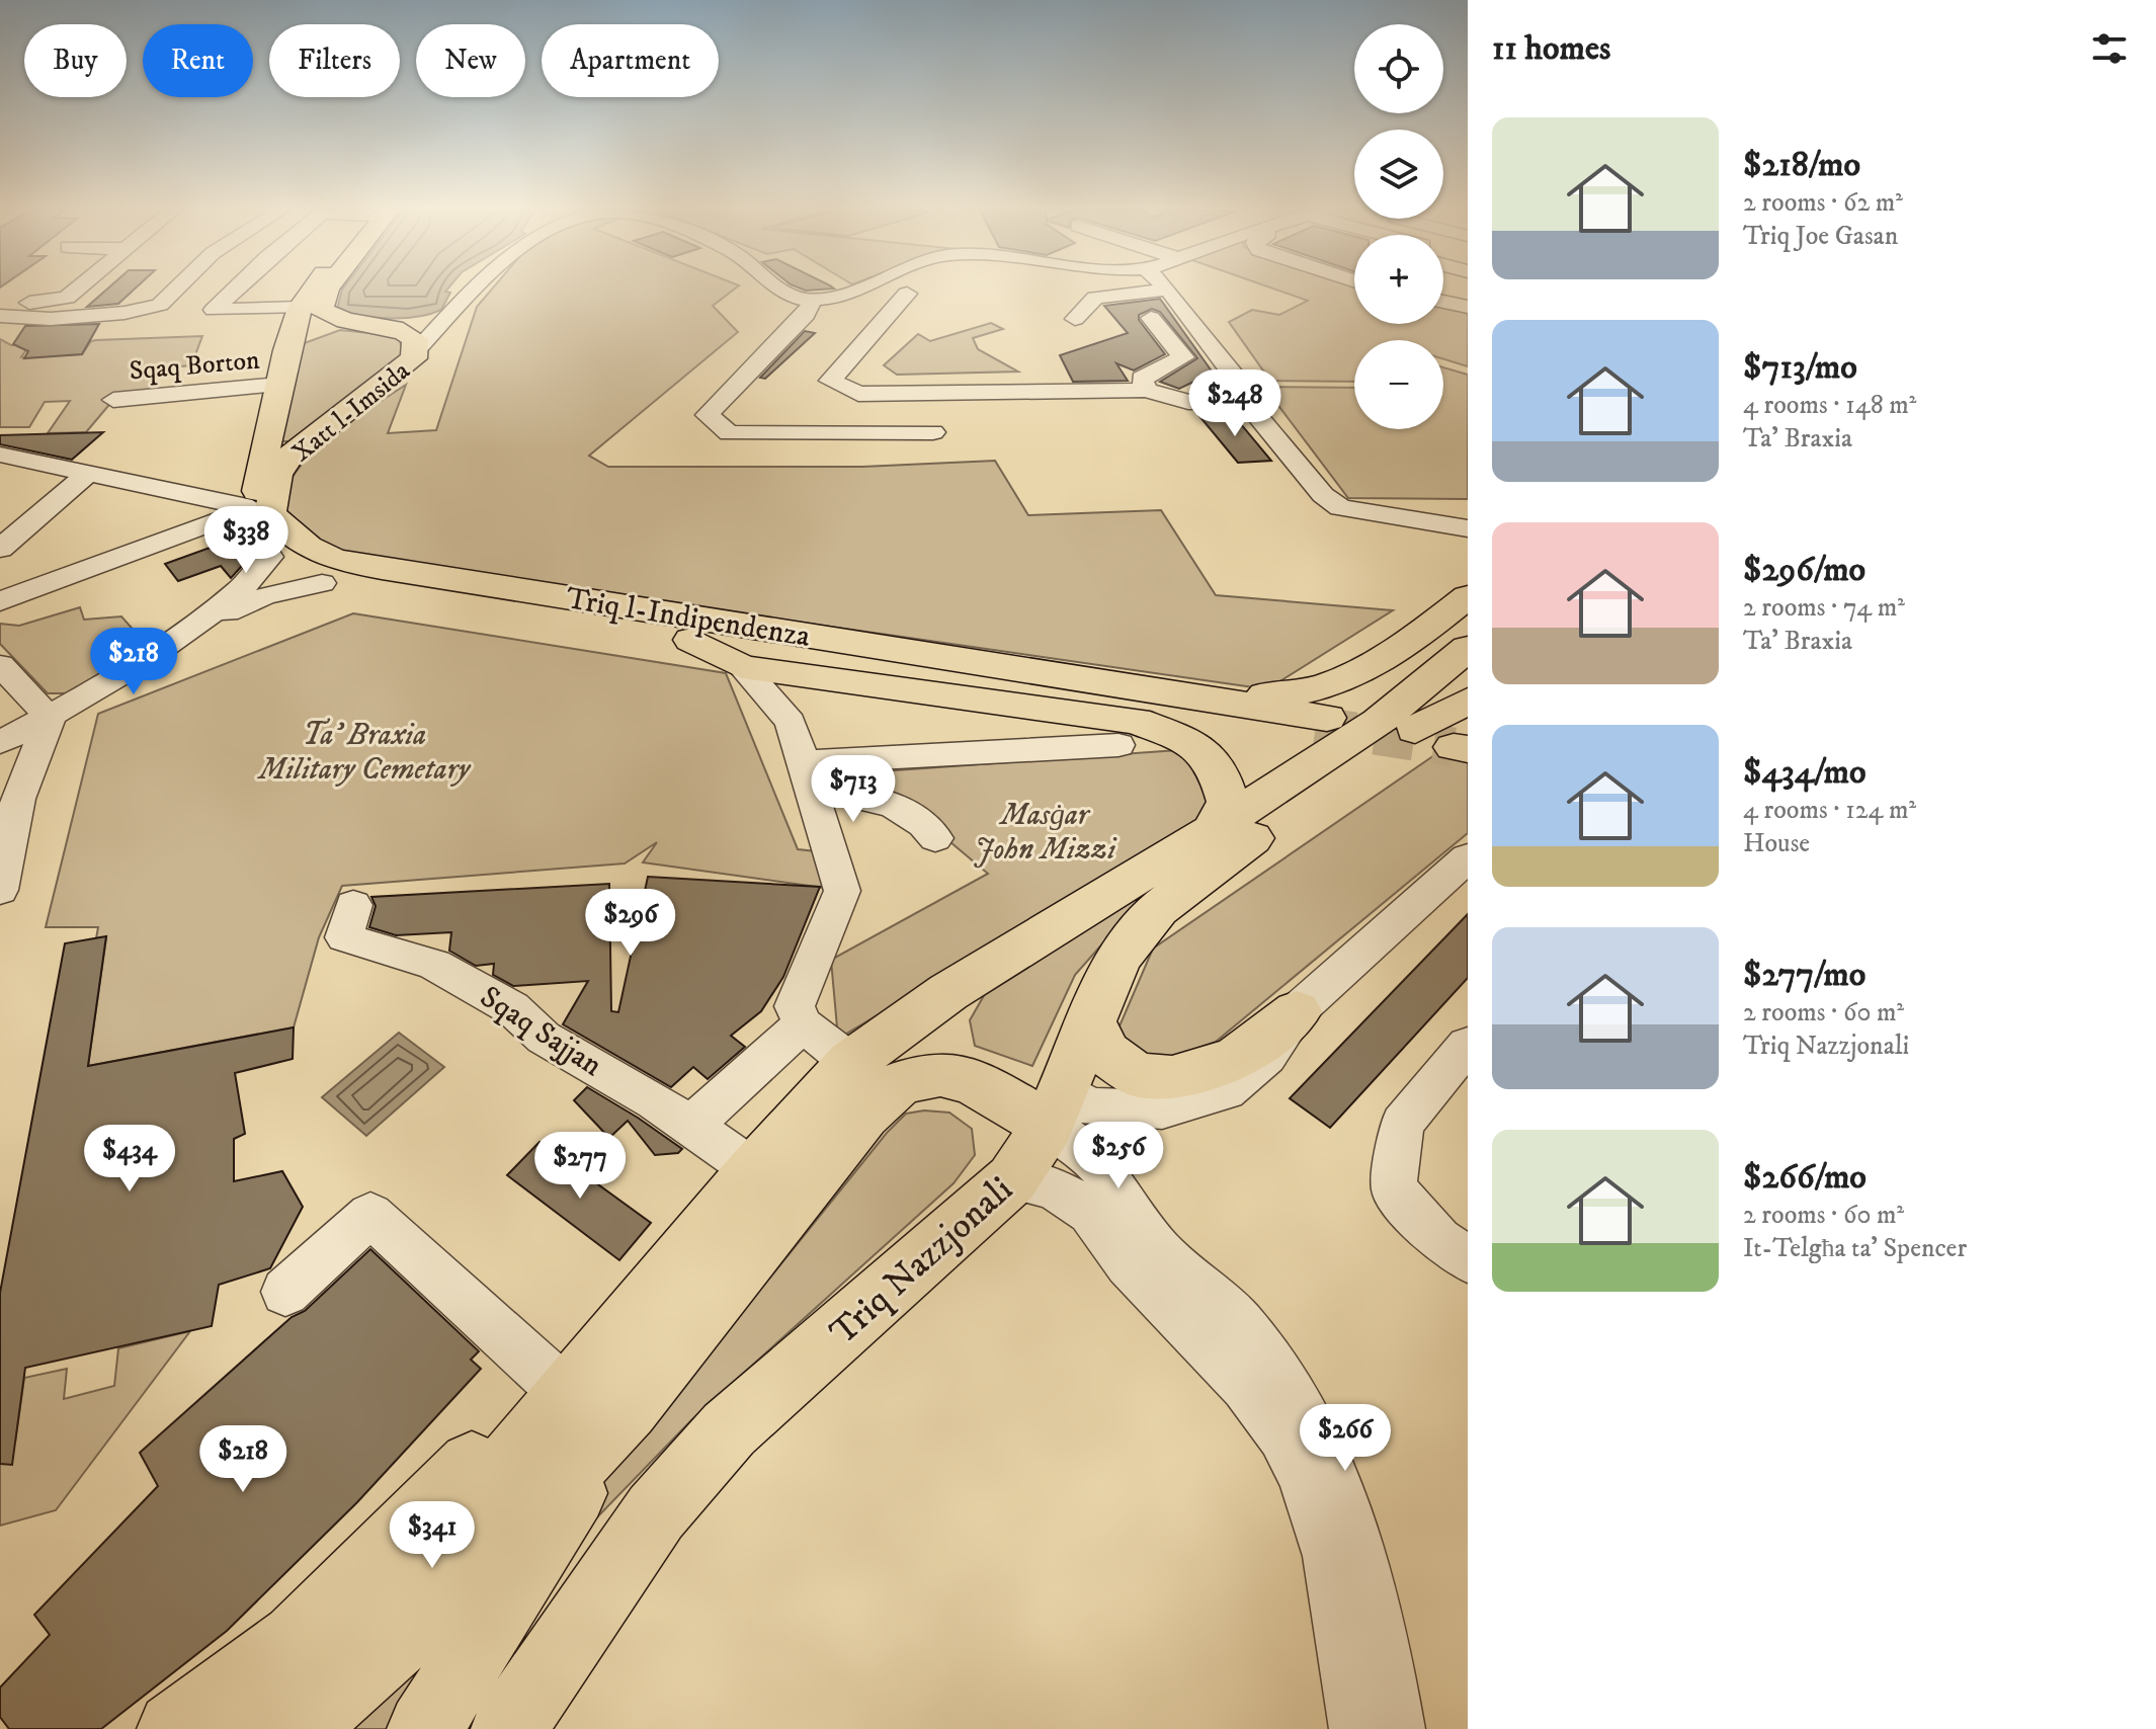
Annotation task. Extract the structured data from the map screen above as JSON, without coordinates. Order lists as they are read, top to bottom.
{
  "streets": {
    "main road": ["Xatt l-Imsida", "Triq l-Indipendenza", "Triq Nazzjonali"],
    "street": ["Sqaq Borton", "Sqaq Sajjan"]
  },
  "crossings": [
    ["Sqaq Borton", "Xatt l-Imsida"],
    ["Xatt l-Imsida", "Triq l-Indipendenza"],
    ["Sqaq Sajjan", "Triq Nazzjonali"]
  ],
  "parks": ["Ta' Braxia Military Cemetary", "Masġar John Mizzi"],
  "page": {
    "heading": "11 homes",
    "map_buttons": ["+", "−"],
    "chip": [
      "Buy",
      "Rent",
      "Filters",
      "New",
      "Apartment"
    ],
    "list": [
      {
        "name": "$218/mo",
        "note": "2 rooms · 62 m² · Triq Joe Gasan"
      },
      {
        "name": "$713/mo",
        "note": "4 rooms · 148 m² · Ta' Braxia"
      },
      {
        "name": "$296/mo",
        "note": "2 rooms · 74 m² · Ta' Braxia"
      },
      {
        "name": "$434/mo",
        "note": "4 rooms · 124 m² · House"
      },
      {
        "name": "$277/mo",
        "note": "2 rooms · 60 m² · Triq Nazzjonali"
      },
      {
        "name": "$266/mo",
        "note": "2 rooms · 60 m² · It-Telgħa ta' Spencer"
      }
    ],
    "price": [
      "$248",
      "$338",
      "$218",
      "$713",
      "$296",
      "$256",
      "$434",
      "$277",
      "$266",
      "$218",
      "$341"
    ]
  }
}
